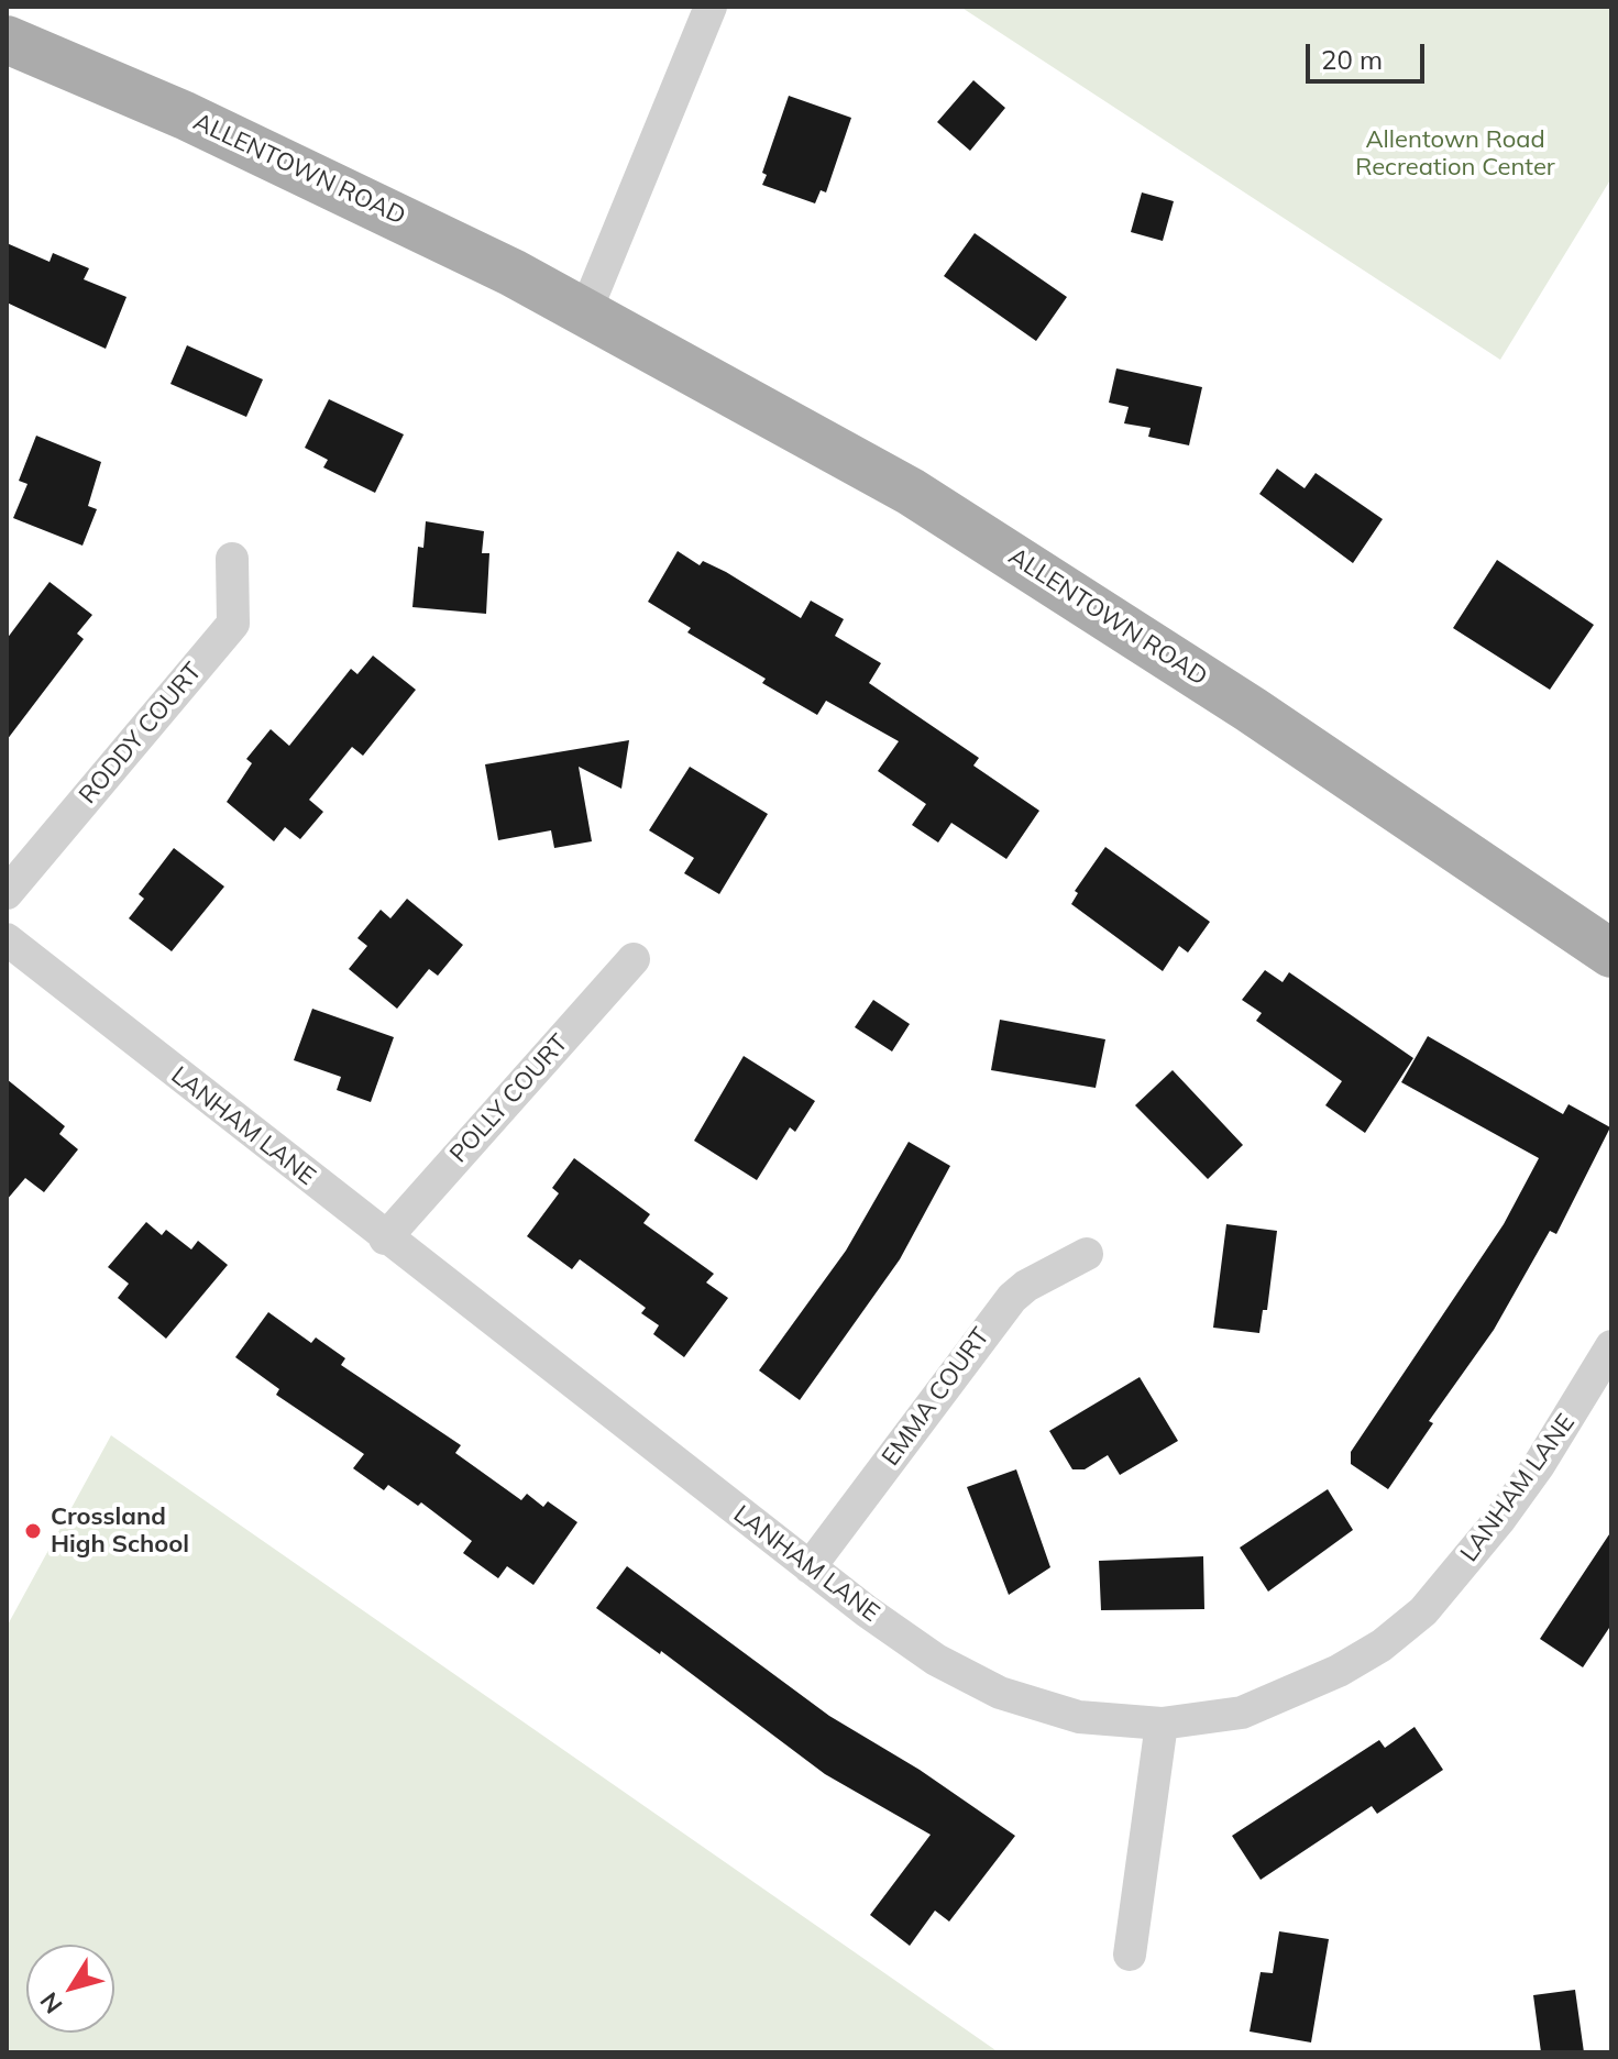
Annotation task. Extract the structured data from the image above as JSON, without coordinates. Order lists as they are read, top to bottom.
{
  "streets": {
    "main road": ["ALLENTOWN ROAD"],
    "street": [
      "RODDY COURT",
      "POLLY COURT",
      "LANHAM LANE",
      "EMMA COURT"
    ]
  },
  "crossings": [
    ["POLLY COURT", "LANHAM LANE"],
    ["LANHAM LANE", "EMMA COURT"]
  ],
  "parks": ["Allentown Road Recreation Center"],
  "places": ["Crossland High School"],
  "scale_bar": "20 m",
  "north": "bottom left"
}
